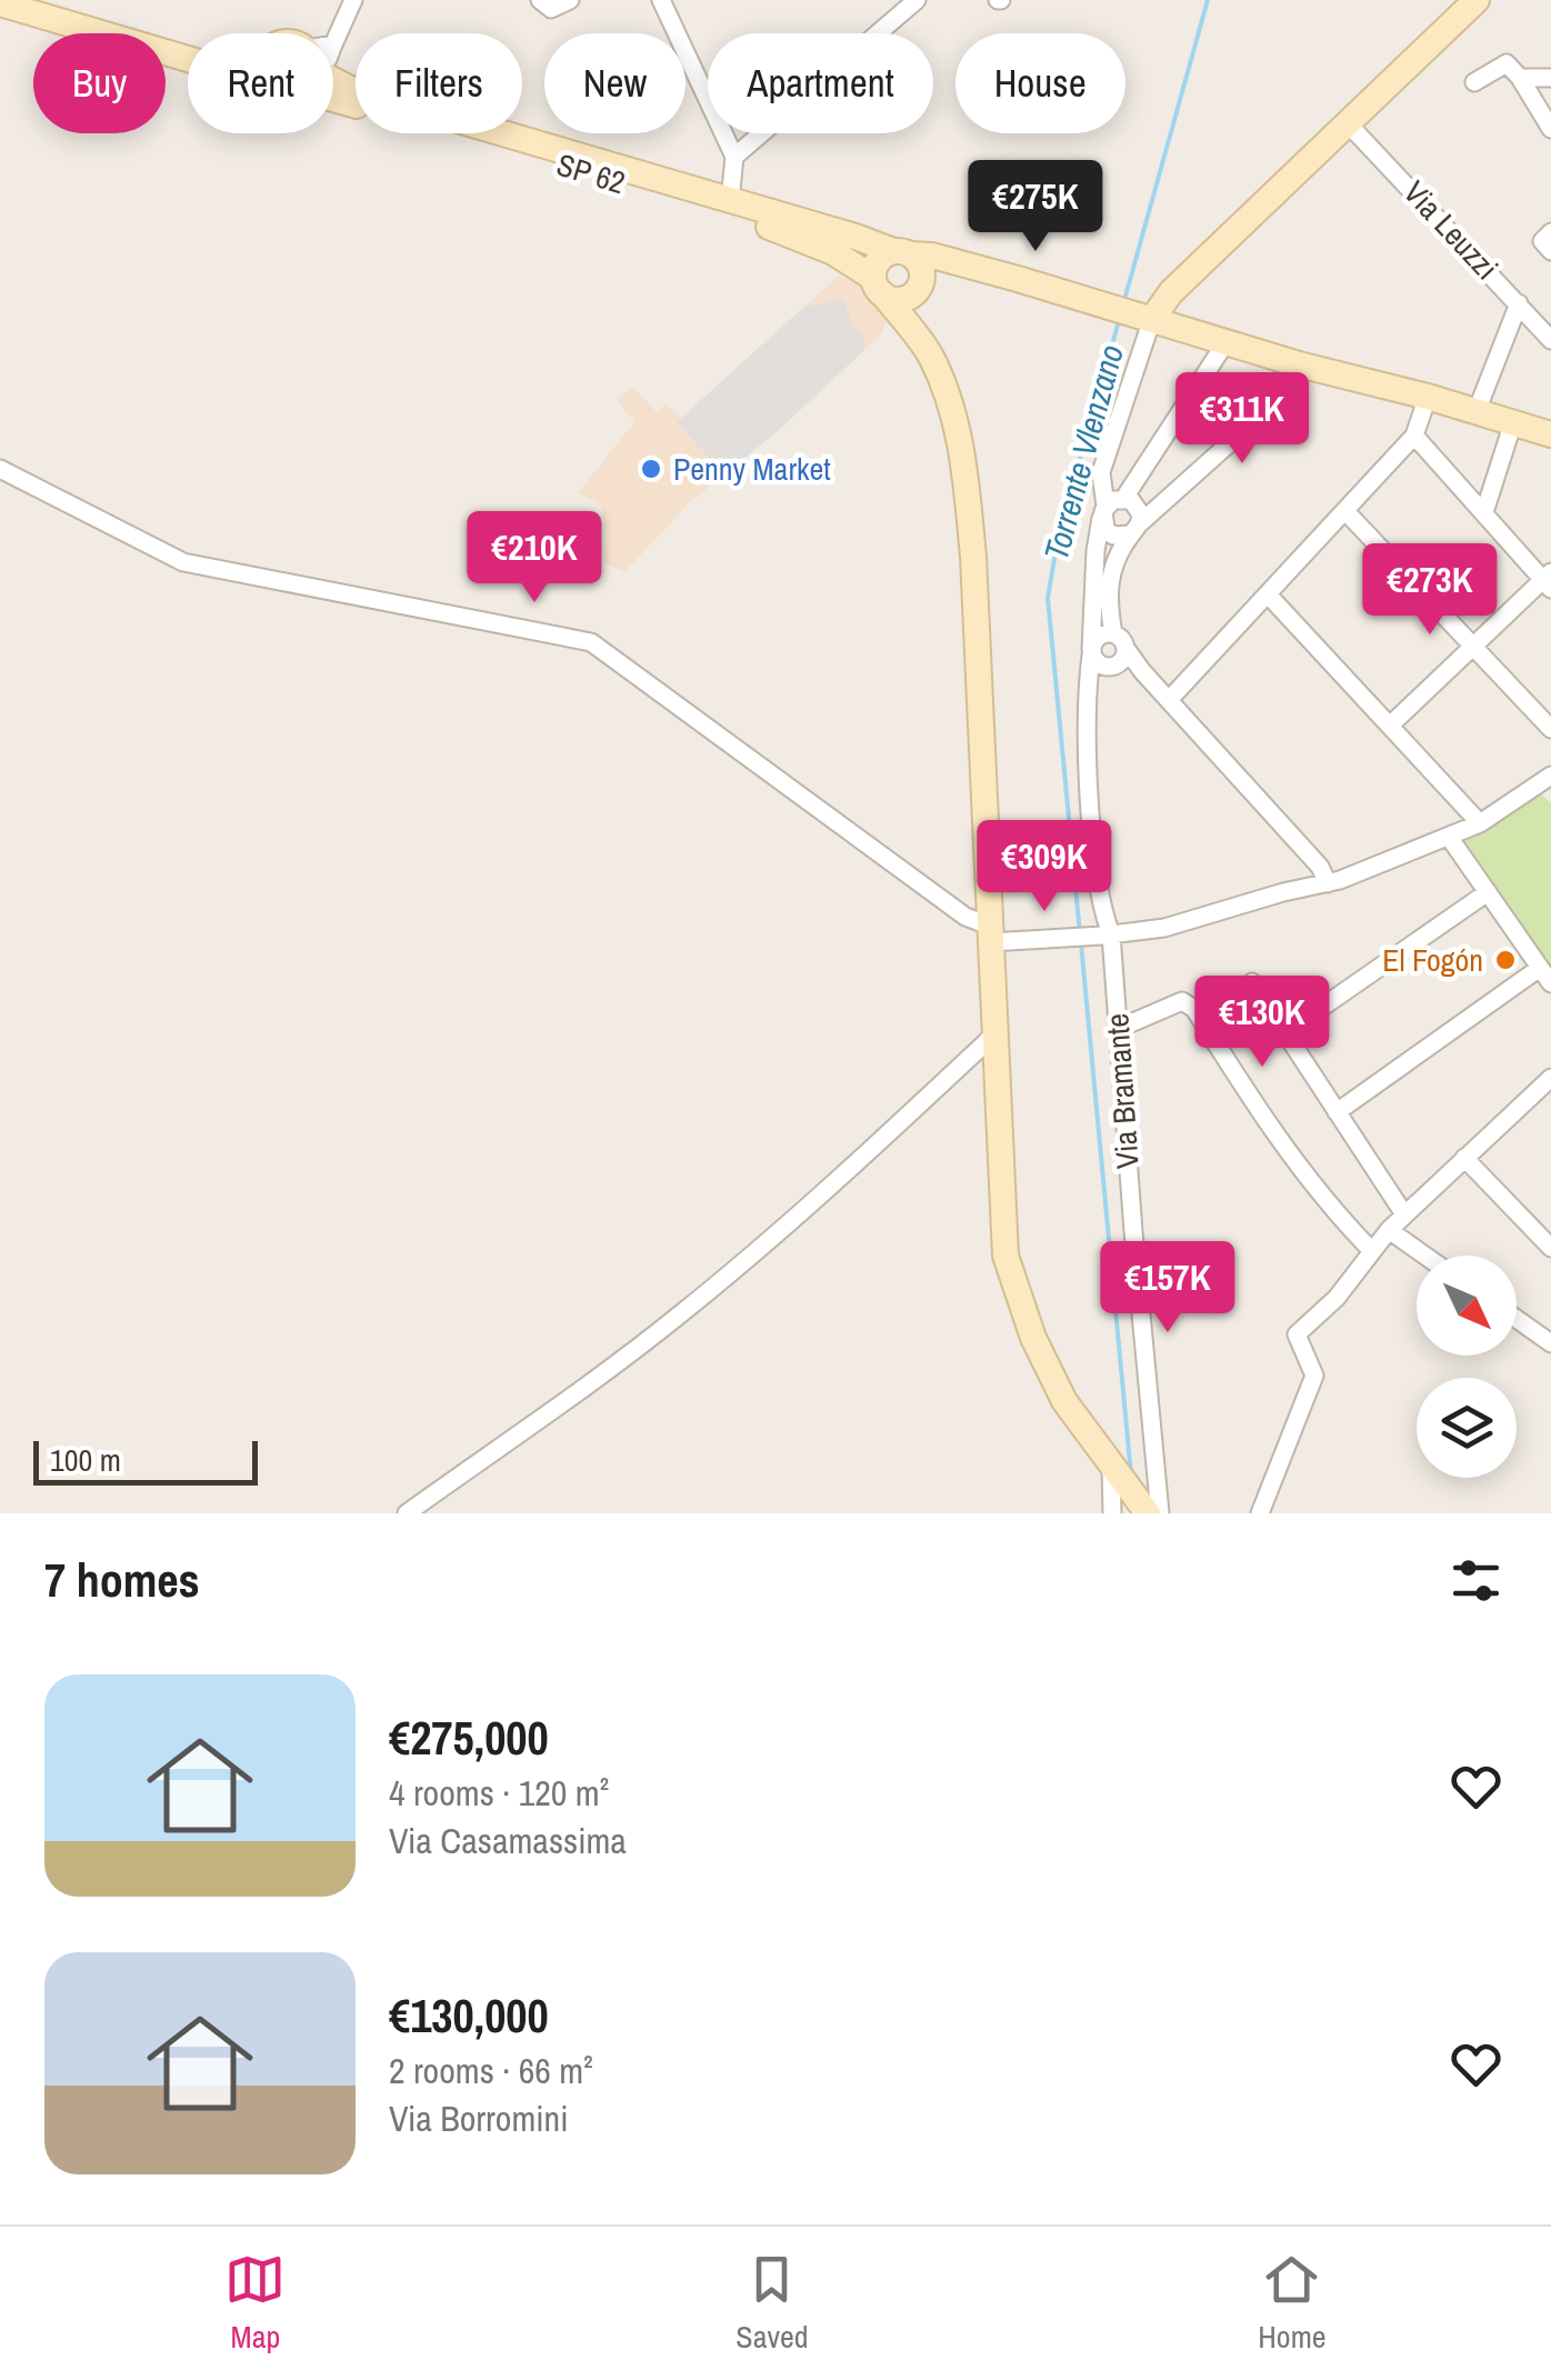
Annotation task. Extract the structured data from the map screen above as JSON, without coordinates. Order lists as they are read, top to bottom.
{
  "streets": {
    "main road": ["SP 62"],
    "street": ["Via Leuzzi", "Via Bramante"]
  },
  "water": ["Torrente Vlenzano"],
  "places": ["Penny Market", "El Fogón"],
  "scale_bar": "100 m",
  "north": "bottom right",
  "page": {
    "chip": [
      "Buy",
      "Rent",
      "Filters",
      "New",
      "Apartment",
      "House"
    ],
    "price": [
      "€275K",
      "€311K",
      "€210K",
      "€273K",
      "€309K",
      "€130K",
      "€157K"
    ],
    "scale": "100 m",
    "heading": "7 homes",
    "list": [
      {
        "name": "€275,000",
        "note": "4 rooms · 120 m² · Via Casamassima"
      },
      {
        "name": "€130,000",
        "note": "2 rooms · 66 m² · Via Borromini"
      }
    ],
    "tabs": ["Map", "Saved", "Home"]
  }
}
